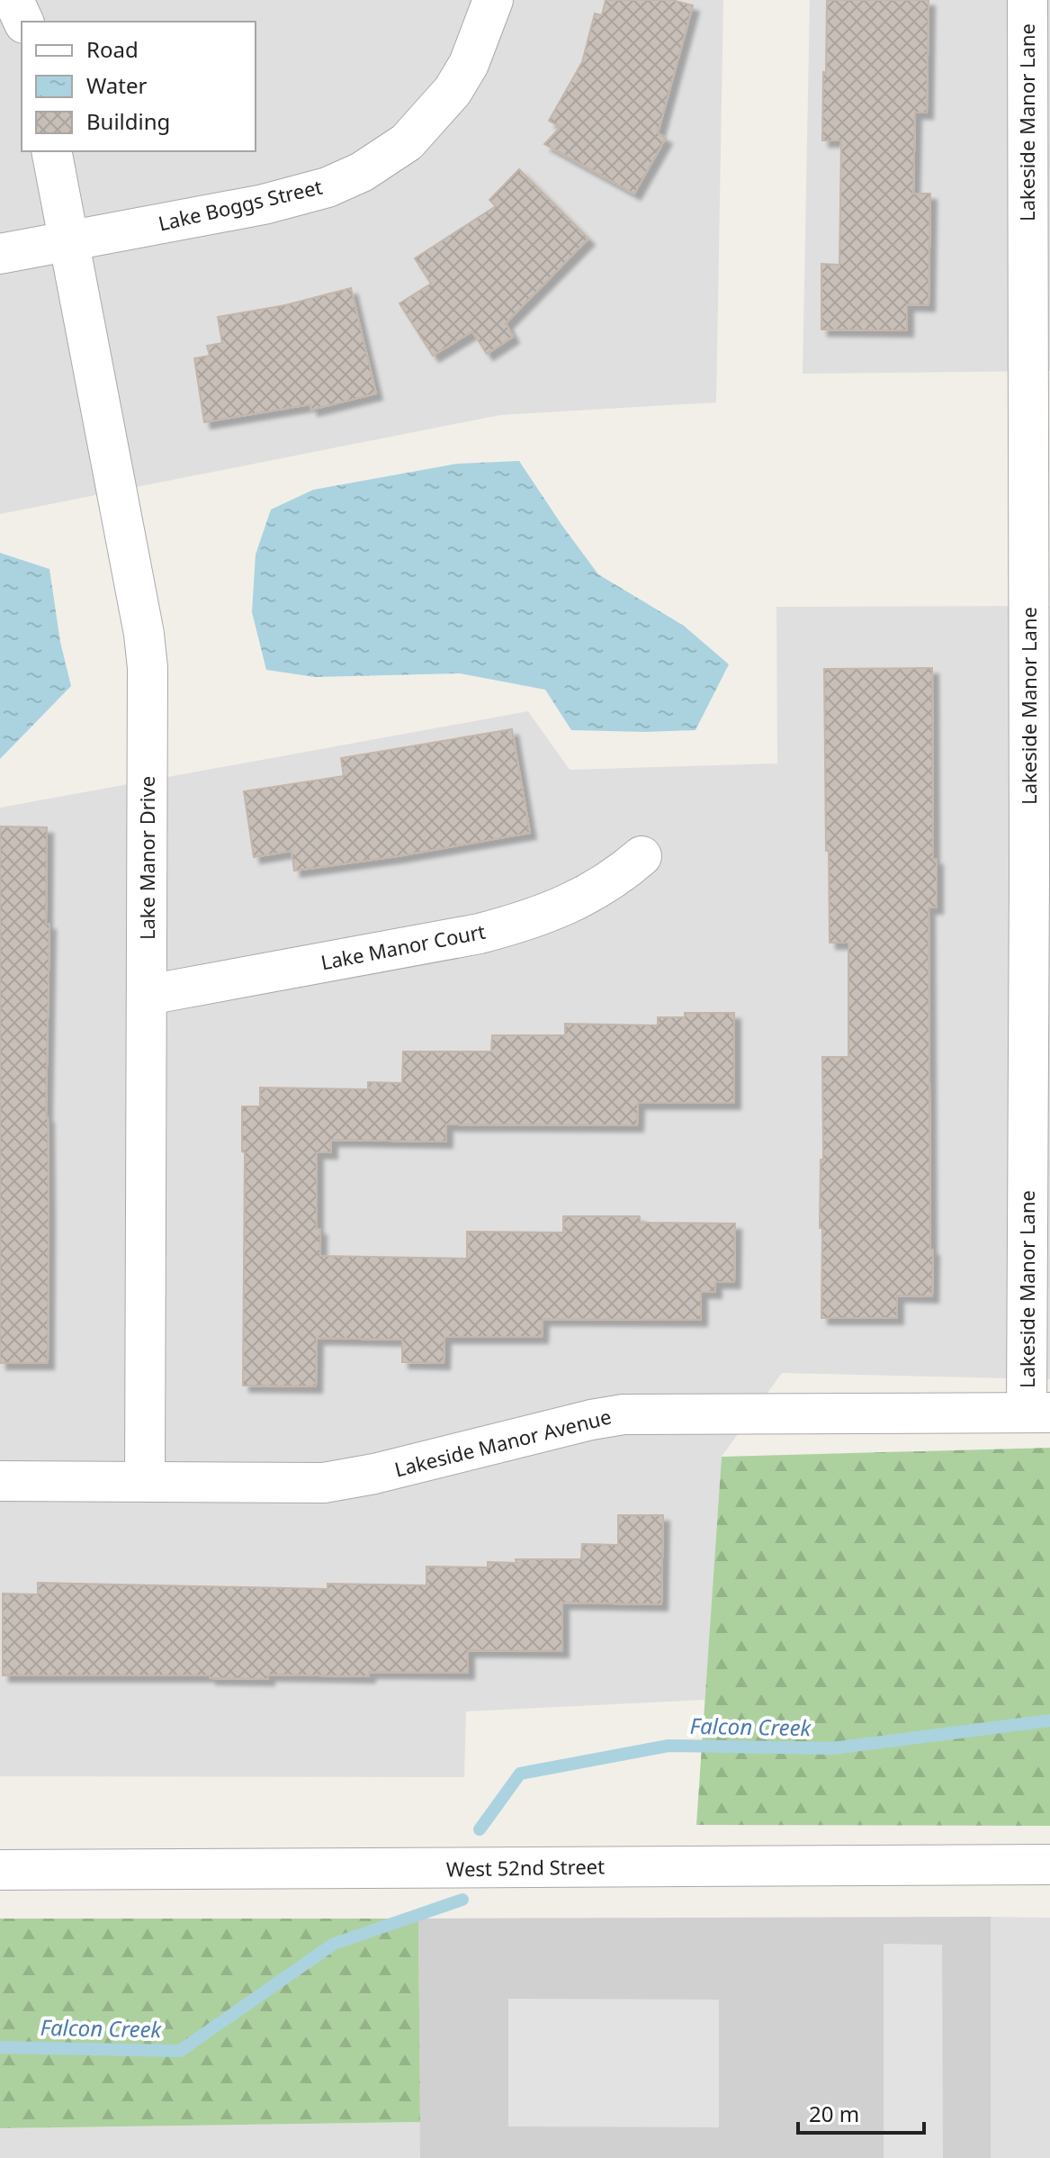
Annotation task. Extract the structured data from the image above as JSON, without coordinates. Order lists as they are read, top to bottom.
{
  "streets": {
    "street": [
      "Lakeside Manor Lane",
      "Lake Boggs Street",
      "Lake Manor Drive",
      "Lake Manor Court",
      "Lakeside Manor Avenue",
      "West 52nd Street"
    ]
  },
  "crossings": [
    ["Lakeside Manor Lane", "Lakeside Manor Avenue"],
    ["Lake Boggs Street", "Lake Manor Drive"],
    ["Lake Manor Drive", "Lake Manor Court"],
    ["Lake Manor Drive", "Lakeside Manor Avenue"]
  ],
  "water": ["Falcon Creek"],
  "legend": ["Road", "Water", "Building"],
  "scale_bar": "20 m"
}
